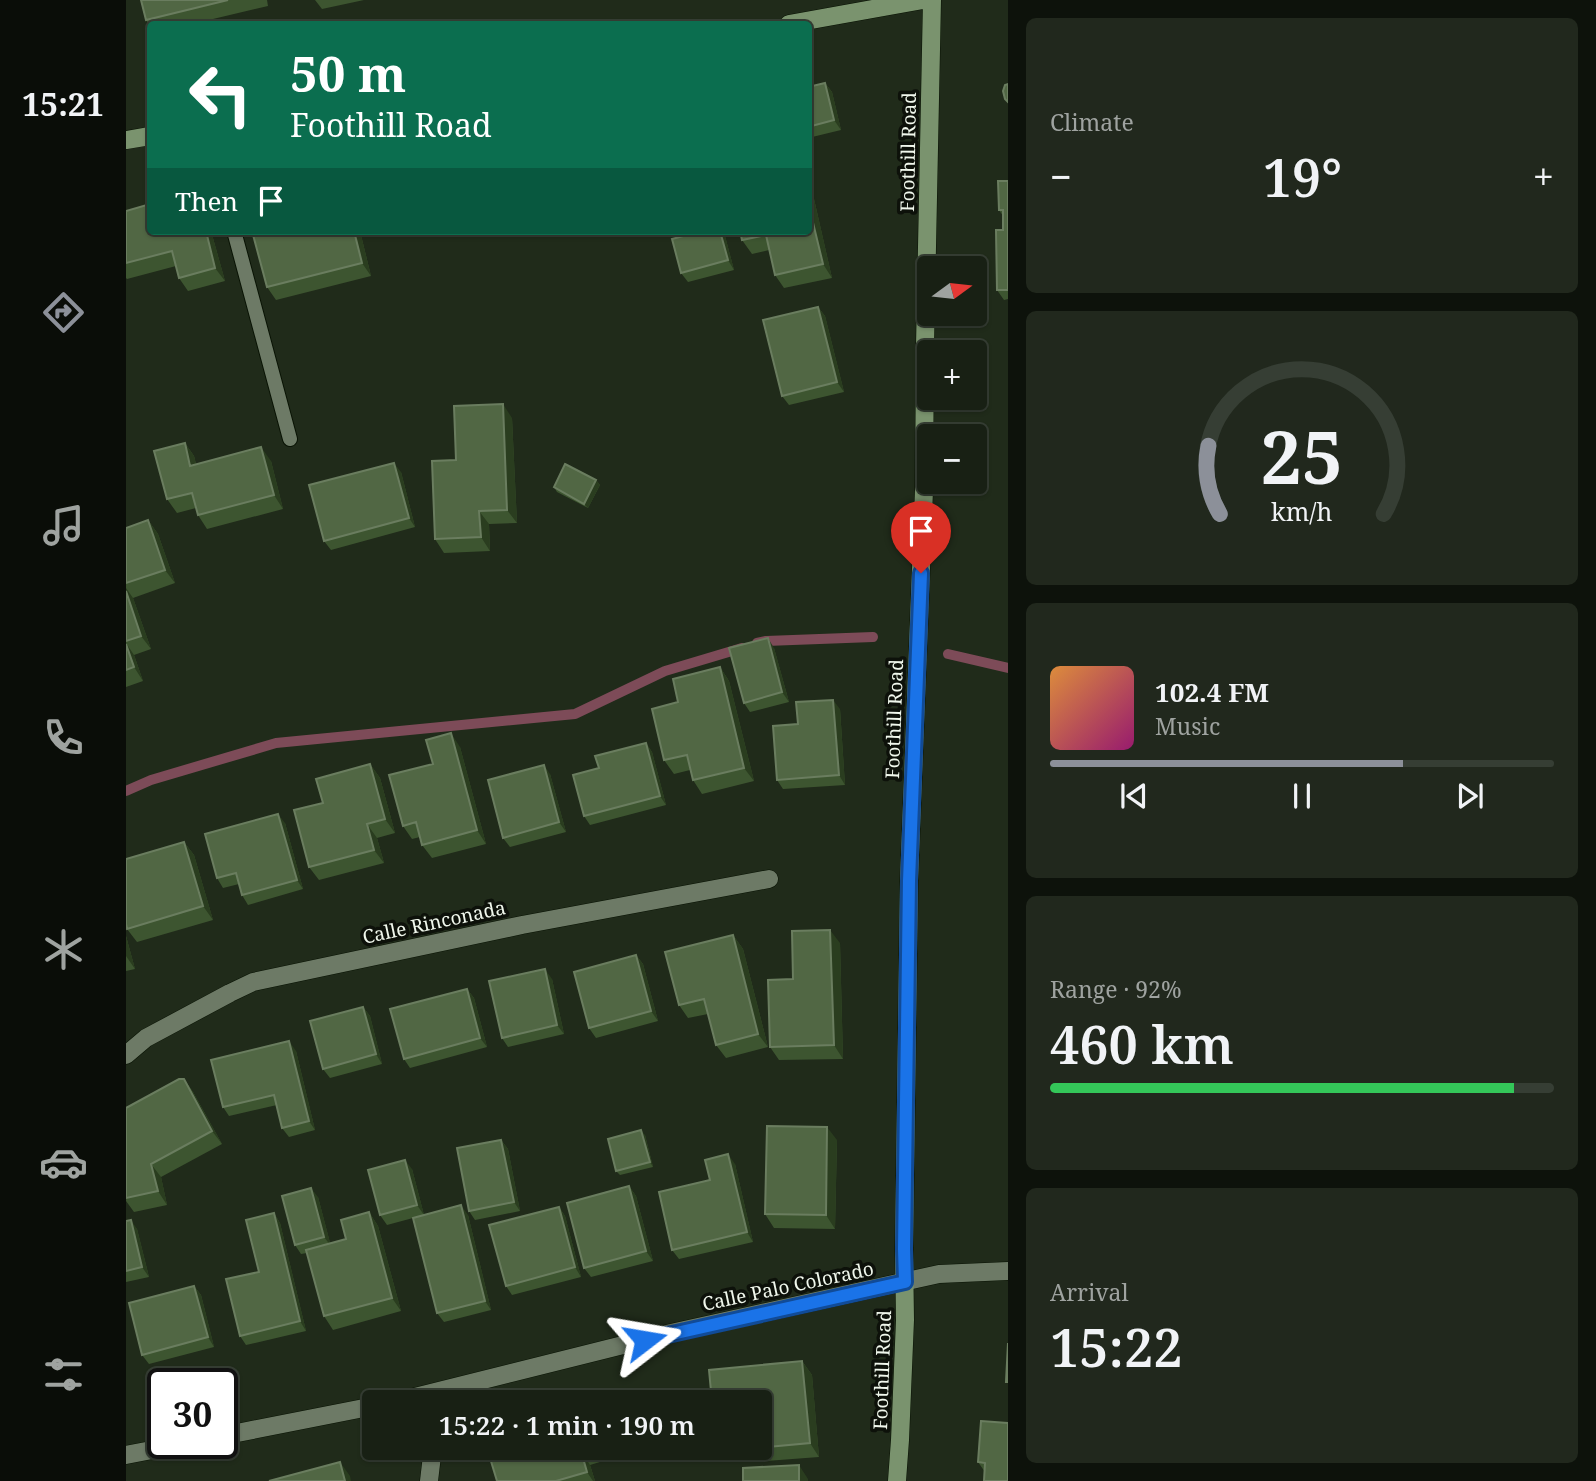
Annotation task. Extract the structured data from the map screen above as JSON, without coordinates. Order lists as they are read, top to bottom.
{
  "streets": {
    "main road": ["Foothill Road"],
    "street": ["Calle Rinconada", "Calle Palo Colorado"]
  },
  "crossings": [
    ["Foothill Road", "Calle Palo Colorado"]
  ],
  "north": "right",
  "page": {
    "tabs": "15:21",
    "tile": [
      "Climate",
      ["Range · 92%", "460 km"],
      ["Arrival", "15:22"]
    ],
    "turn": ["50 m", "Foothill Road"],
    "heat": ["−", "19°", "+"],
    "then": "Then",
    "map_buttons": ["+", "−"],
    "song": ["102.4 FM", "Music"],
    "limit": "30",
    "trip": "15:22 · 1 min · 190 m",
    "gauge": ["25", "km/h"]
  }
}
